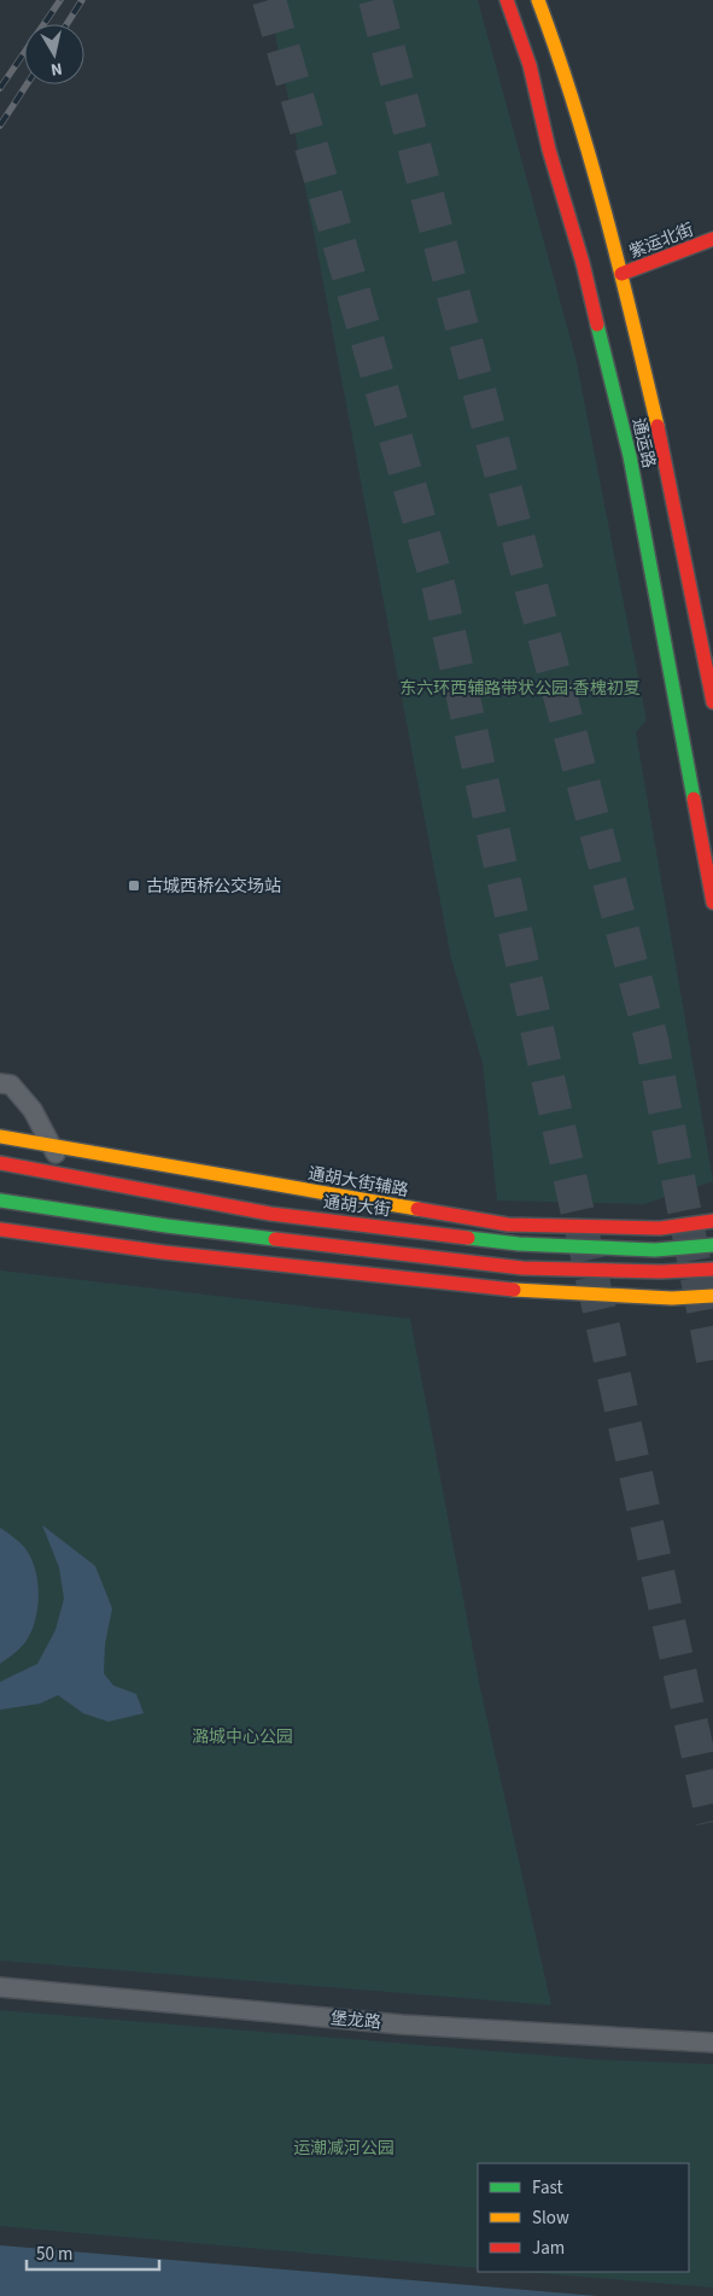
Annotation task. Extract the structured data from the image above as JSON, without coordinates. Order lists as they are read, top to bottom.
{
  "streets": {
    "main road": [
      "紫运北街",
      "通运路",
      "通胡大街辅路",
      "通胡大街"
    ],
    "street": ["堡龙路"]
  },
  "crossings": [
    ["紫运北街", "通运路"]
  ],
  "parks": ["东六环西辅路带状公园·香槐初夏", "潞城中心公园", "运潮减河公园"],
  "places": {
    "transit": ["古城西桥公交场站"]
  },
  "legend": ["Fast", "Slow", "Jam"],
  "scale_bar": "50 m",
  "north": "bottom"
}
